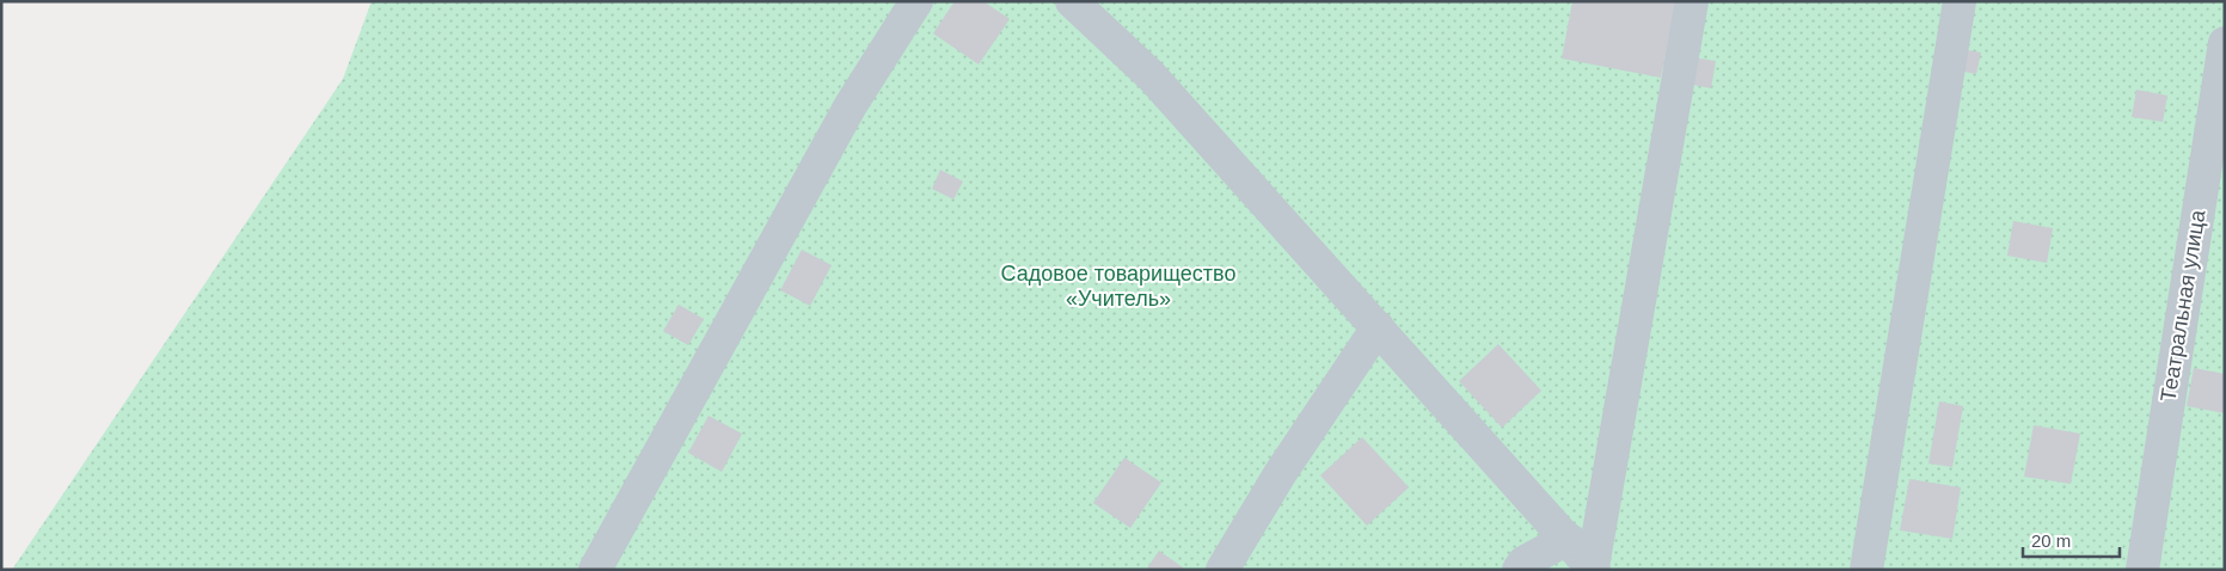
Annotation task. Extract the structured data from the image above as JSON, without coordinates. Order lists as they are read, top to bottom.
{
  "streets": {
    "street": ["Театральная улица"]
  },
  "parks": ["Садовое товарищество «Учитель»"],
  "scale_bar": "20 m"
}
